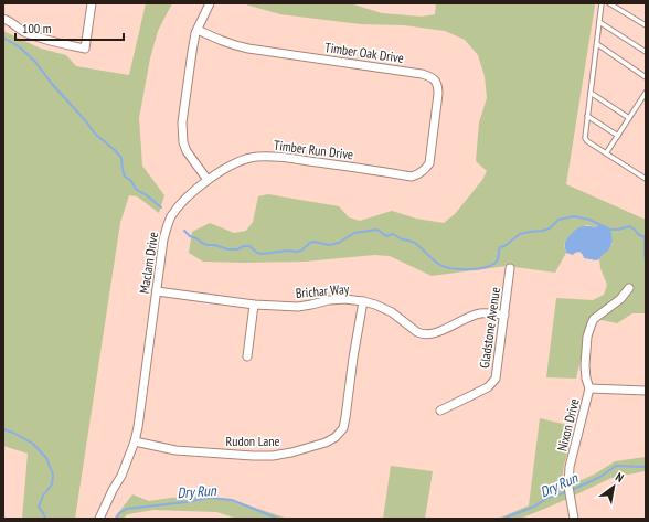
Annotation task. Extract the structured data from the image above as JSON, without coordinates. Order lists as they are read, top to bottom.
{
  "streets": {
    "street": [
      "Timber Oak Drive",
      "Timber Run Drive",
      "Maclam Drive",
      "Brichar Way",
      "Gladstone Avenue",
      "Nixon Drive",
      "Rudon Lane"
    ]
  },
  "crossings": [
    ["Timber Oak Drive", "Timber Run Drive"],
    ["Timber Run Drive", "Maclam Drive"],
    ["Maclam Drive", "Brichar Way"],
    ["Maclam Drive", "Rudon Lane"],
    ["Brichar Way", "Gladstone Avenue"],
    ["Brichar Way", "Rudon Lane"]
  ],
  "water": ["Dry Run"],
  "scale_bar": "100 m",
  "north": "top right"
}
